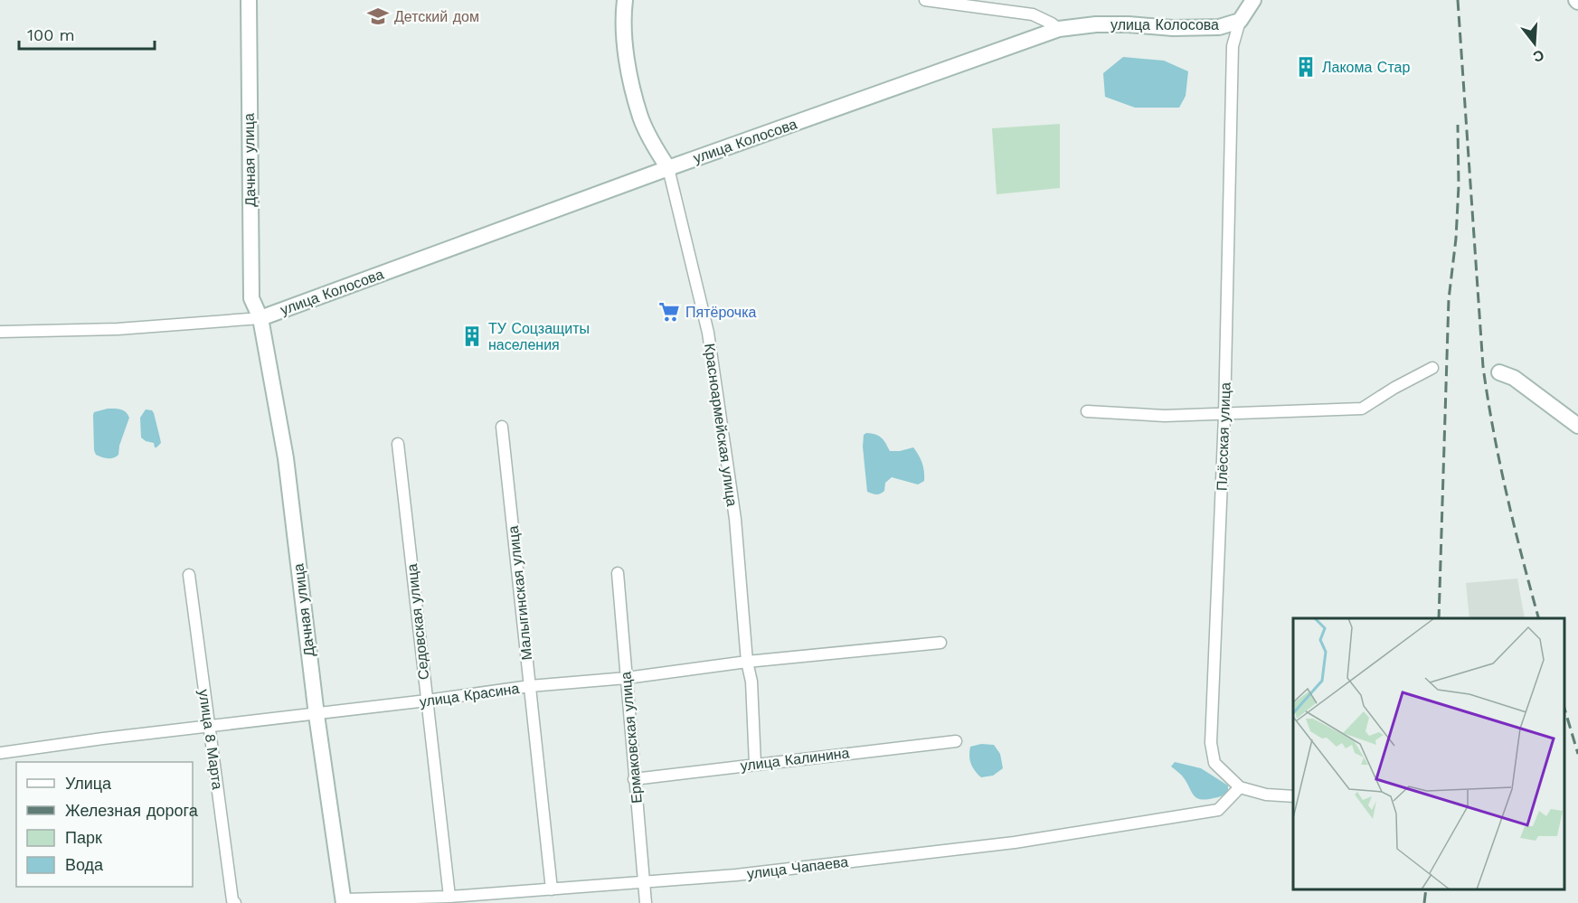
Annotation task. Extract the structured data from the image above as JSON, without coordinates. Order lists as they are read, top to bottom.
{
  "streets": {
    "main road": ["улица Колосова", "Дачная улица", "Красноармейская улица"],
    "street": [
      "Плёсская улица",
      "Малыгинская улица",
      "Седовская улица",
      "улица Красина",
      "Ермаковская улица",
      "улица 8 Марта",
      "улица Калинина",
      "улица Чапаева"
    ]
  },
  "crossings": [
    ["улица Колосова", "Дачная улица"],
    ["улица Колосова", "Красноармейская улица"],
    ["улица Колосова", "Плёсская улица"],
    ["Дачная улица", "улица Красина"],
    ["Дачная улица", "улица Чапаева"],
    ["Красноармейская улица", "улица Красина"],
    ["Красноармейская улица", "улица Калинина"],
    ["Плёсская улица", "улица Чапаева"],
    ["Малыгинская улица", "улица Красина"],
    ["Малыгинская улица", "улица Чапаева"],
    ["Седовская улица", "улица Красина"],
    ["Седовская улица", "улица Чапаева"],
    ["улица Красина", "Ермаковская улица"],
    ["улица Красина", "улица 8 Марта"],
    ["Ермаковская улица", "улица Калинина"],
    ["Ермаковская улица", "улица Чапаева"]
  ],
  "places": {
    "school or university": ["Детский дом"],
    "building": ["Лакома Стар", "ТУ Соцзащиты населения"],
    "supermarket": ["Пятёрочка"]
  },
  "legend": [
    "Улица",
    "Железная дорога",
    "Парк",
    "Вода"
  ],
  "scale_bar": "100 m",
  "north": "bottom"
}
